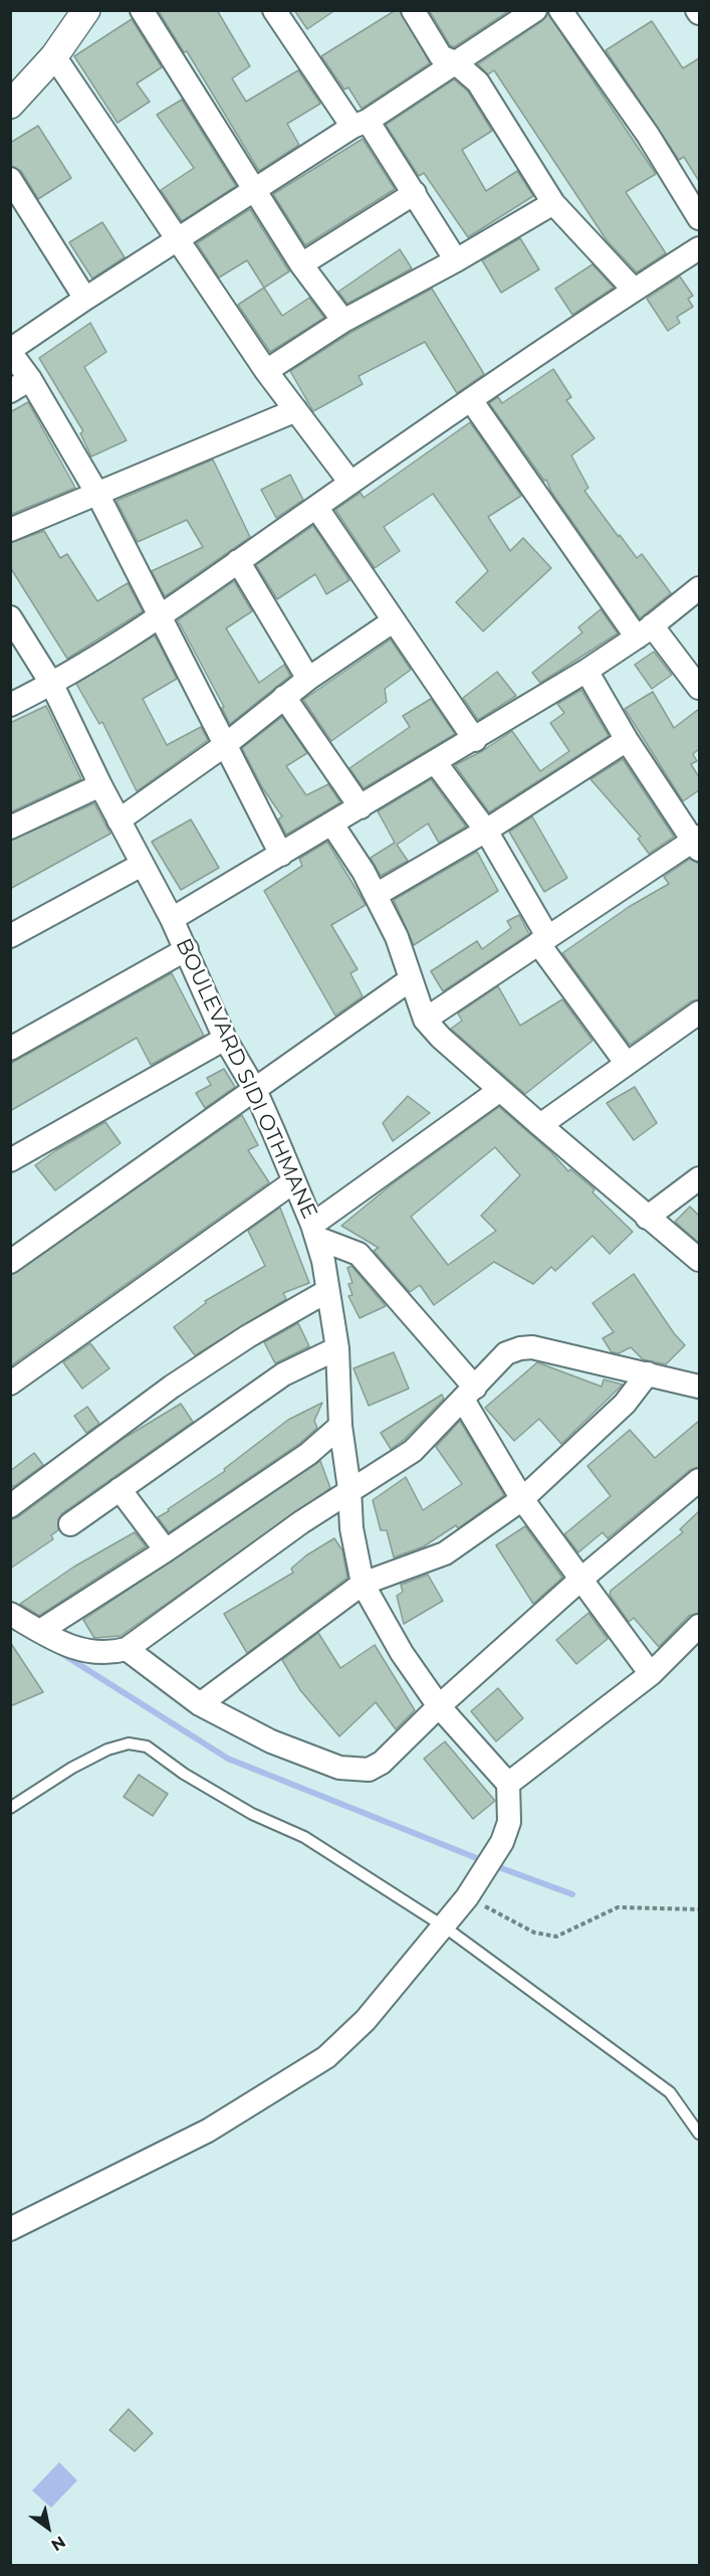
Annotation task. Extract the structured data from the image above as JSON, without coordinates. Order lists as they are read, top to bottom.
{
  "streets": {
    "street": ["BOULEVARD SIDI OTHMANE"]
  },
  "north": "bottom right"
}
